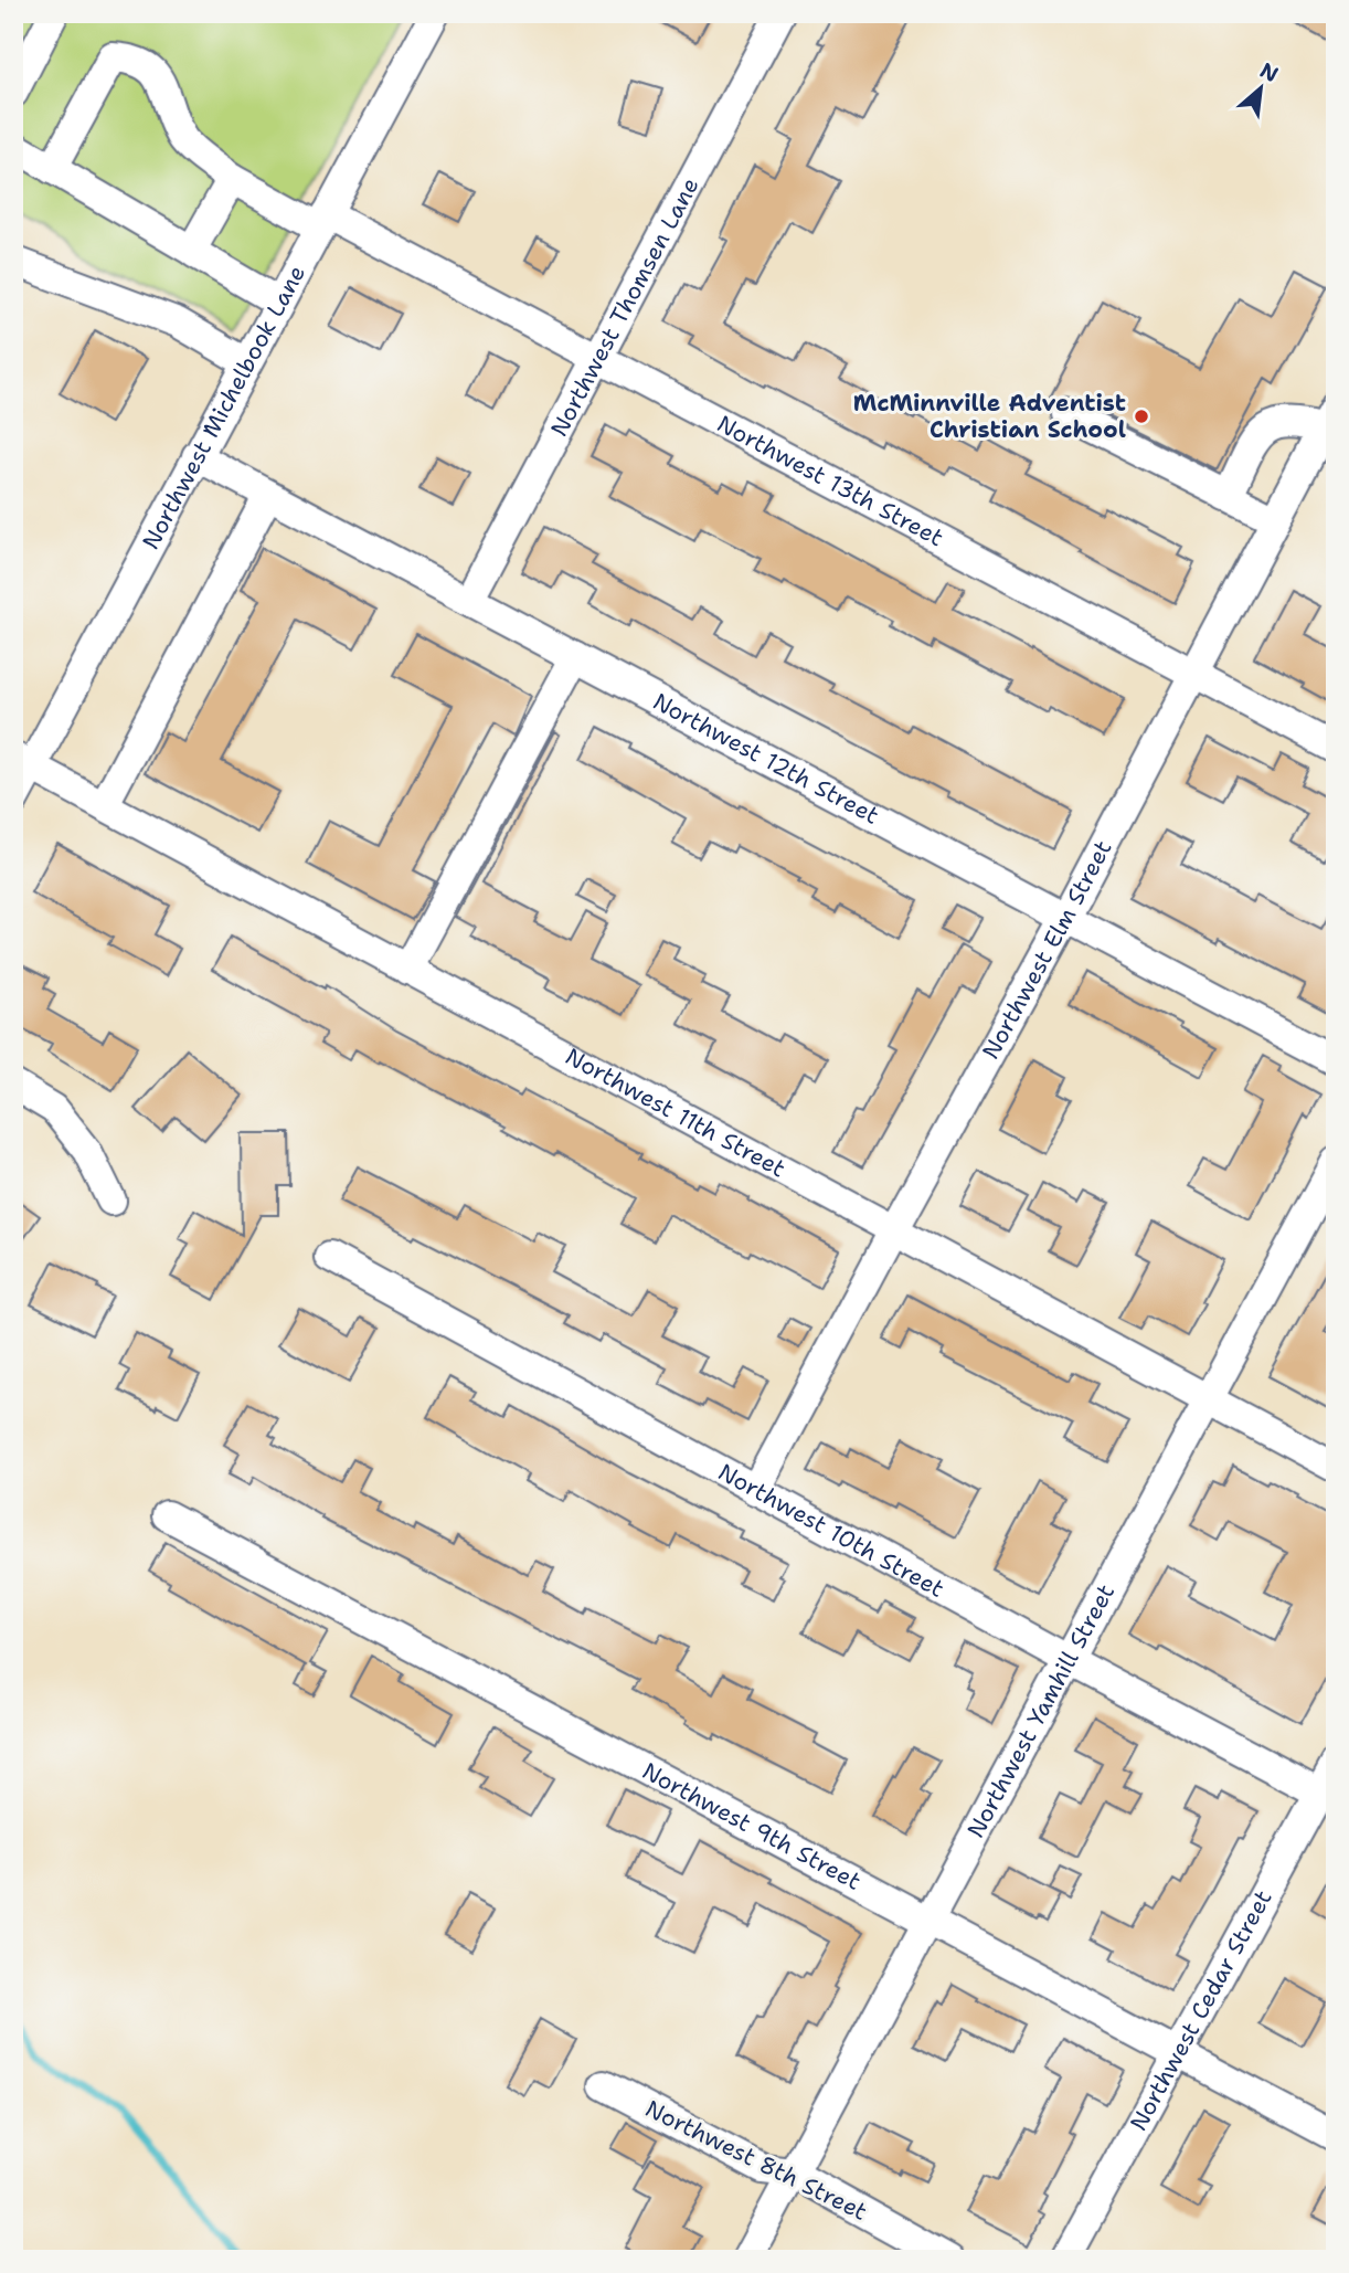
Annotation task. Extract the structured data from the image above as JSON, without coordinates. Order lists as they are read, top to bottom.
{
  "streets": {
    "street": [
      "Northwest Thomsen Lane",
      "Northwest Michelbook Lane",
      "Northwest 13th Street",
      "Northwest 12th Street",
      "Northwest Elm Street",
      "Northwest 11th Street",
      "Northwest 10th Street",
      "Northwest Yamhill Street",
      "Northwest 9th Street",
      "Northwest Cedar Street",
      "Northwest 8th Street"
    ]
  },
  "crossings": [
    ["Northwest Thomsen Lane", "Northwest 13th Street"],
    ["Northwest Thomsen Lane", "Northwest 12th Street"],
    ["Northwest Michelbook Lane", "Northwest 13th Street"],
    ["Northwest Michelbook Lane", "Northwest 12th Street"],
    ["Northwest Michelbook Lane", "Northwest 11th Street"],
    ["Northwest 13th Street", "Northwest Elm Street"],
    ["Northwest 12th Street", "Northwest Elm Street"],
    ["Northwest Elm Street", "Northwest 11th Street"],
    ["Northwest Elm Street", "Northwest 10th Street"],
    ["Northwest 11th Street", "Northwest Yamhill Street"],
    ["Northwest 10th Street", "Northwest Yamhill Street"],
    ["Northwest 10th Street", "Northwest Cedar Street"],
    ["Northwest Yamhill Street", "Northwest 9th Street"],
    ["Northwest Yamhill Street", "Northwest 8th Street"],
    ["Northwest 9th Street", "Northwest Cedar Street"]
  ],
  "places": ["McMinnville Adventist Christian School"],
  "north": "top right"
}
